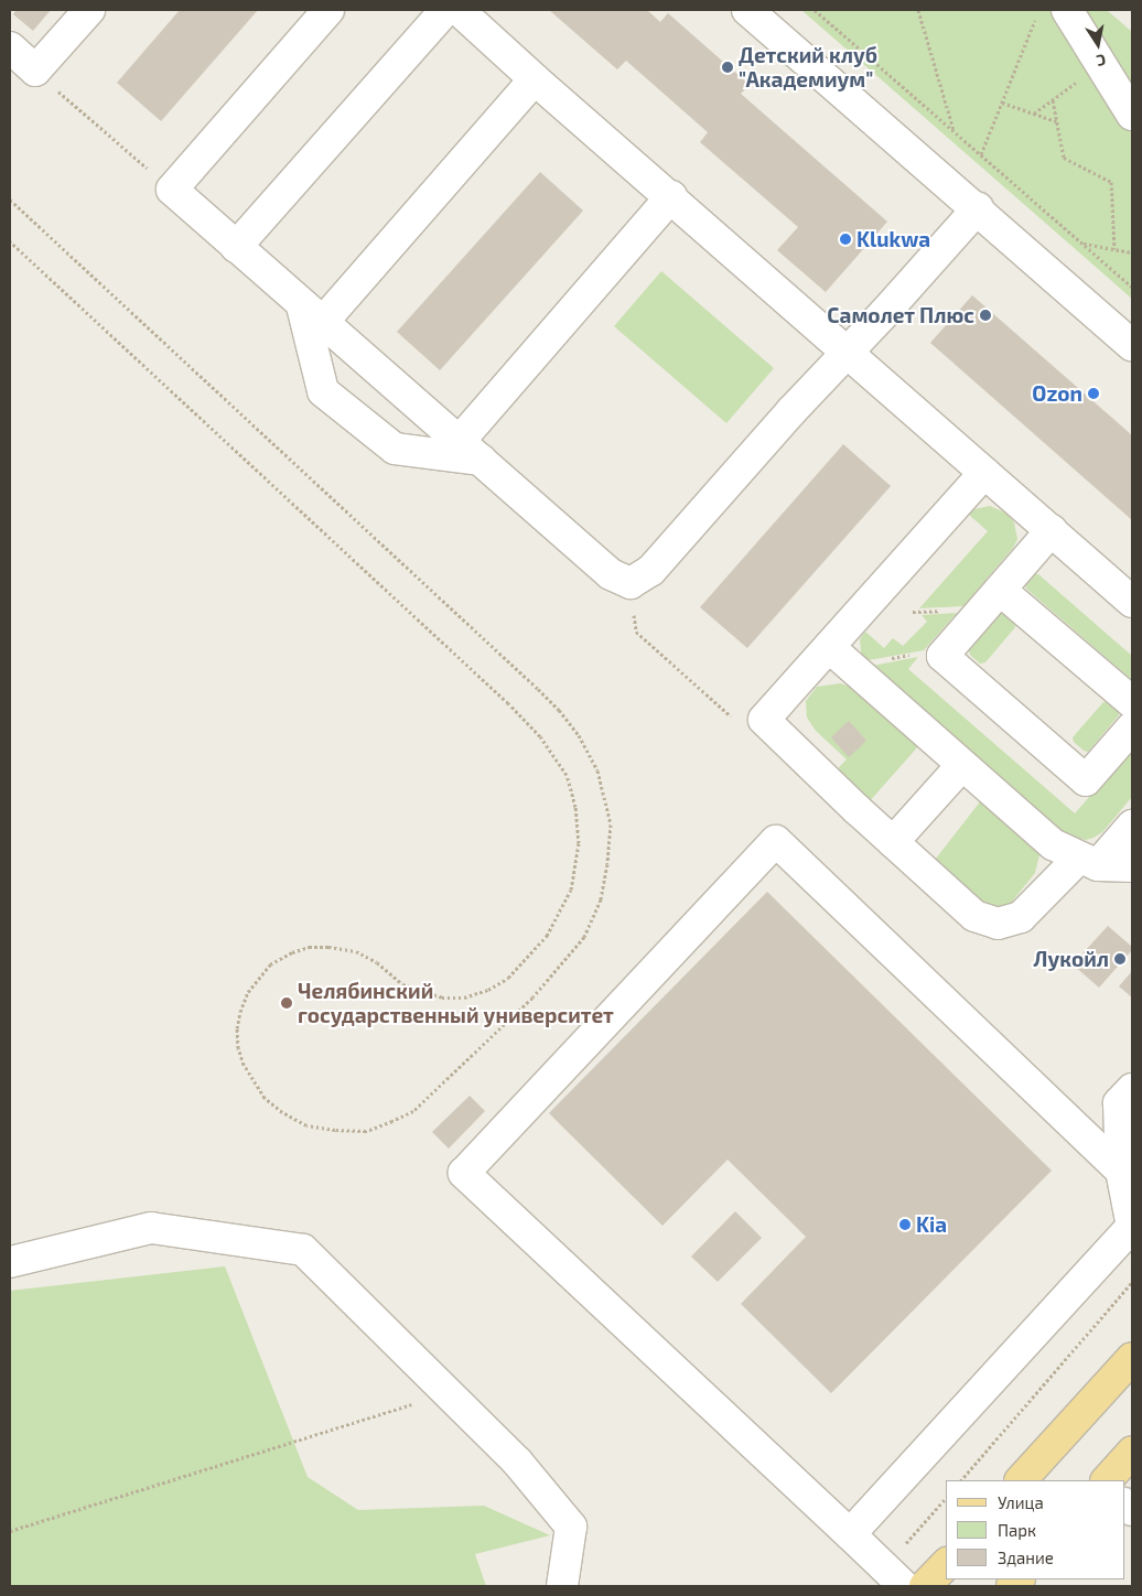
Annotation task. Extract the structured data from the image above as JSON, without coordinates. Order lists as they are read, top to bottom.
{
  "places": [
    "Детский клуб \"Академиум\"",
    "Klukwa",
    "Самолет Плюс",
    "Ozon",
    "Лукойл",
    "Челябинский государственный университет",
    "Kia"
  ],
  "legend": ["Улица", "Парк", "Здание"],
  "north": "bottom"
}
